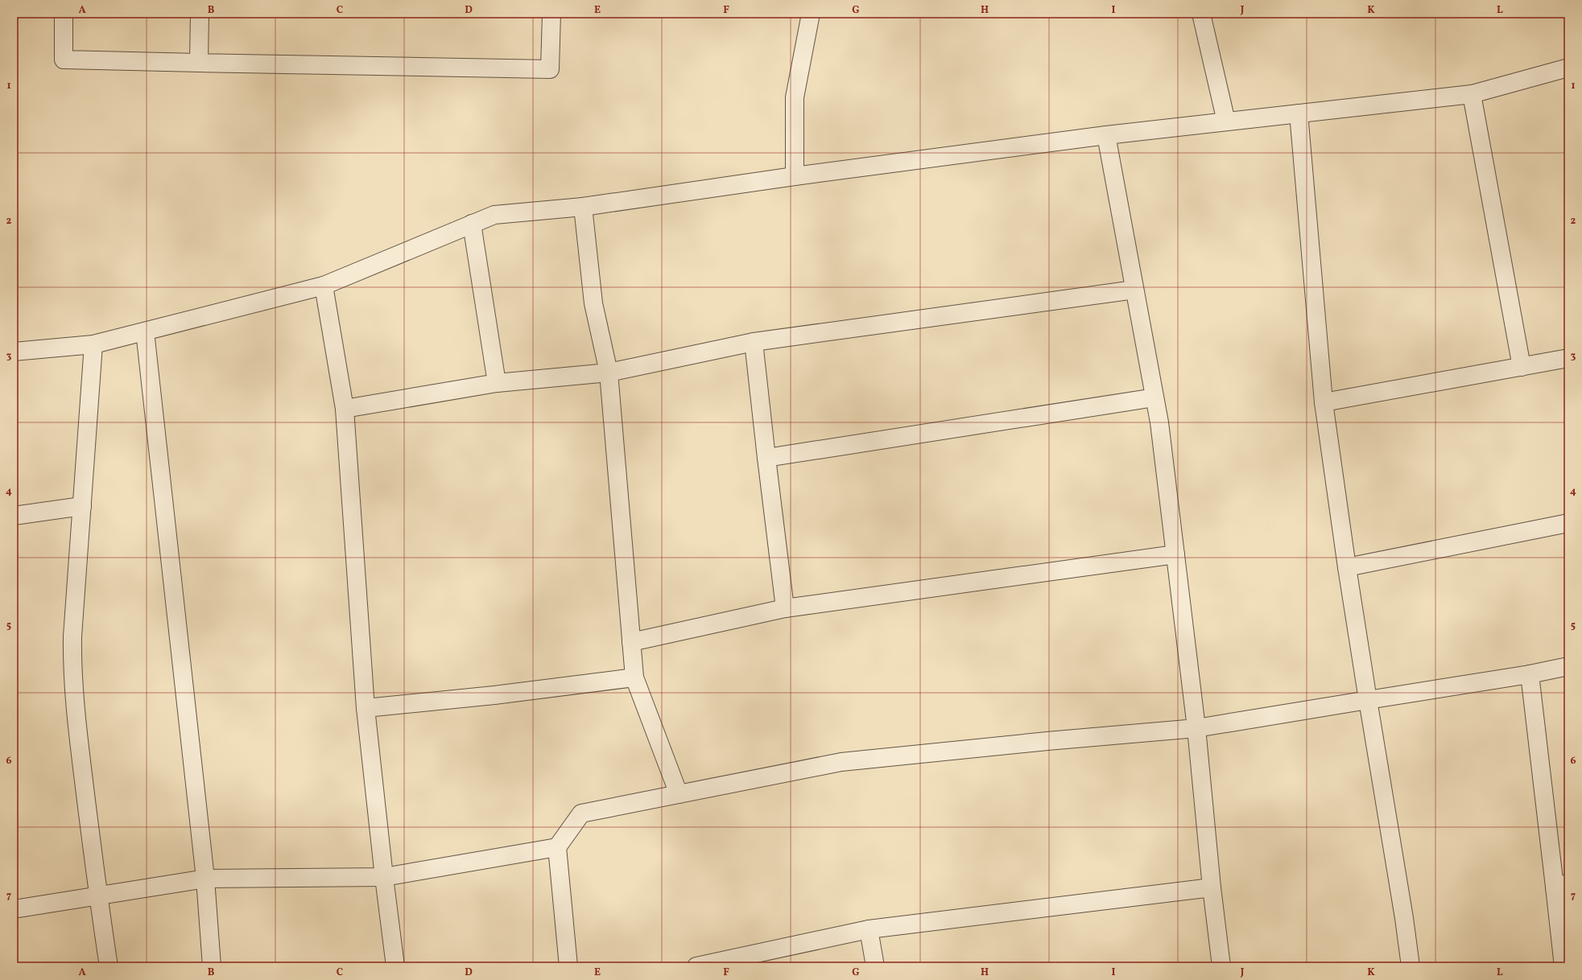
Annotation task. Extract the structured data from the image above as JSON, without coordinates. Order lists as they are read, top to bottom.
{
  "grid": {
    "columns": [
      "A",
      "B",
      "C",
      "D",
      "E",
      "F",
      "G",
      "H",
      "I",
      "J",
      "K",
      "L"
    ],
    "rows": [
      "1",
      "2",
      "3",
      "4",
      "5",
      "6",
      "7"
    ]
  }
}
